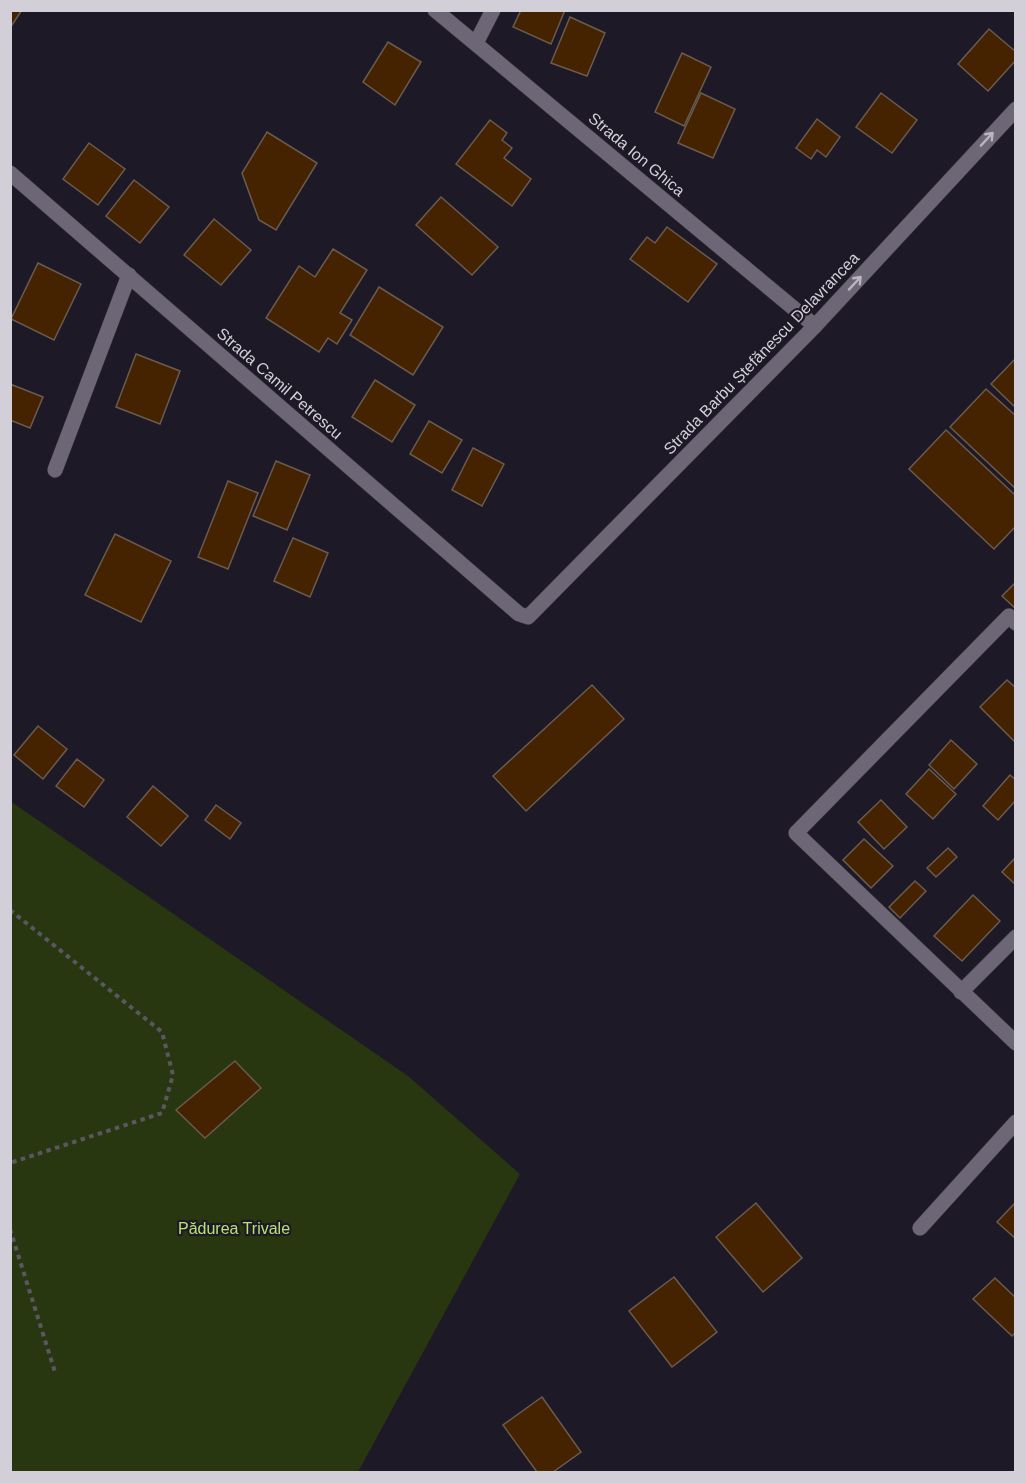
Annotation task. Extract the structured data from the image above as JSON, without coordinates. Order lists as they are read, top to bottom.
{
  "streets": {
    "street": ["Strada Ion Ghica", "Strada Barbu Ștefănescu Delavrancea", "Strada Camil Petrescu"]
  },
  "crossings": [
    ["Strada Ion Ghica", "Strada Barbu Ștefănescu Delavrancea"],
    ["Strada Barbu Ștefănescu Delavrancea", "Strada Camil Petrescu"]
  ],
  "one_way": ["Strada Barbu Ștefănescu Delavrancea"],
  "parks": ["Pădurea Trivale"]
}
